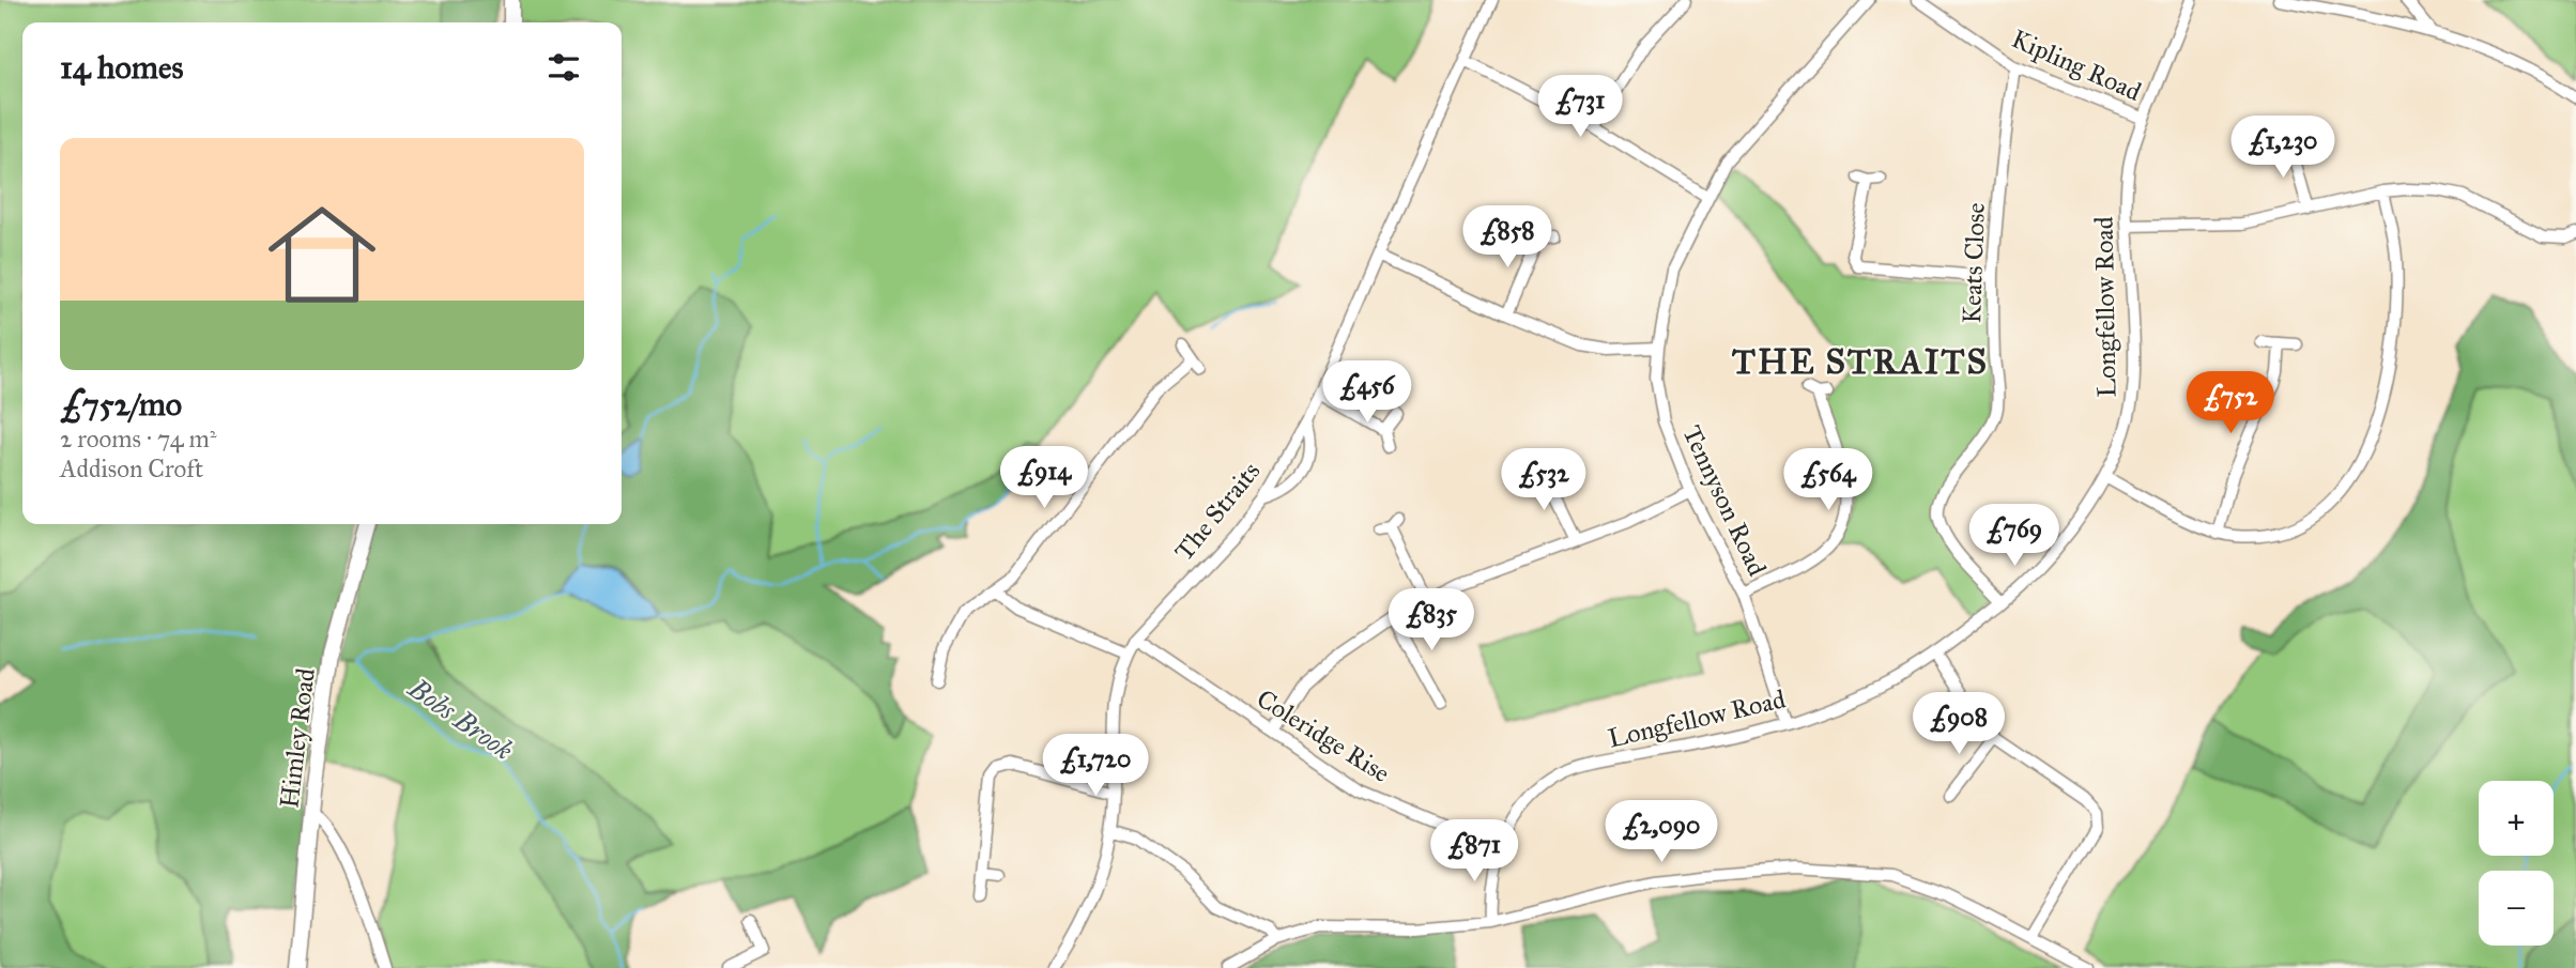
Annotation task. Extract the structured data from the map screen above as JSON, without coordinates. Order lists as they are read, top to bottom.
{
  "streets": {
    "main road": ["Himley Road"],
    "street": [
      "Kipling Road",
      "Keats Close",
      "Longfellow Road",
      "Tennyson Road",
      "The Straits",
      "Coleridge Rise"
    ]
  },
  "crossings": [
    ["Kipling Road", "Keats Close"],
    ["Kipling Road", "Longfellow Road"],
    ["Keats Close", "Longfellow Road"],
    ["Longfellow Road", "Tennyson Road"],
    ["Longfellow Road", "Coleridge Rise"],
    ["The Straits", "Coleridge Rise"]
  ],
  "districts": ["THE STRAITS"],
  "water": ["Bobs Brook"],
  "page": {
    "heading": "14 homes",
    "price": [
      "£731",
      "£1,230",
      "£858",
      "£456",
      "£752",
      "£914",
      "£532",
      "£564",
      "£769",
      "£835",
      "£908",
      "£1,720",
      "£2,090",
      "£871"
    ],
    "list": [
      {
        "name": "£752/mo",
        "note": "2 rooms · 74 m² · Addison Croft"
      }
    ],
    "map_buttons": ["+", "−"]
  }
}
